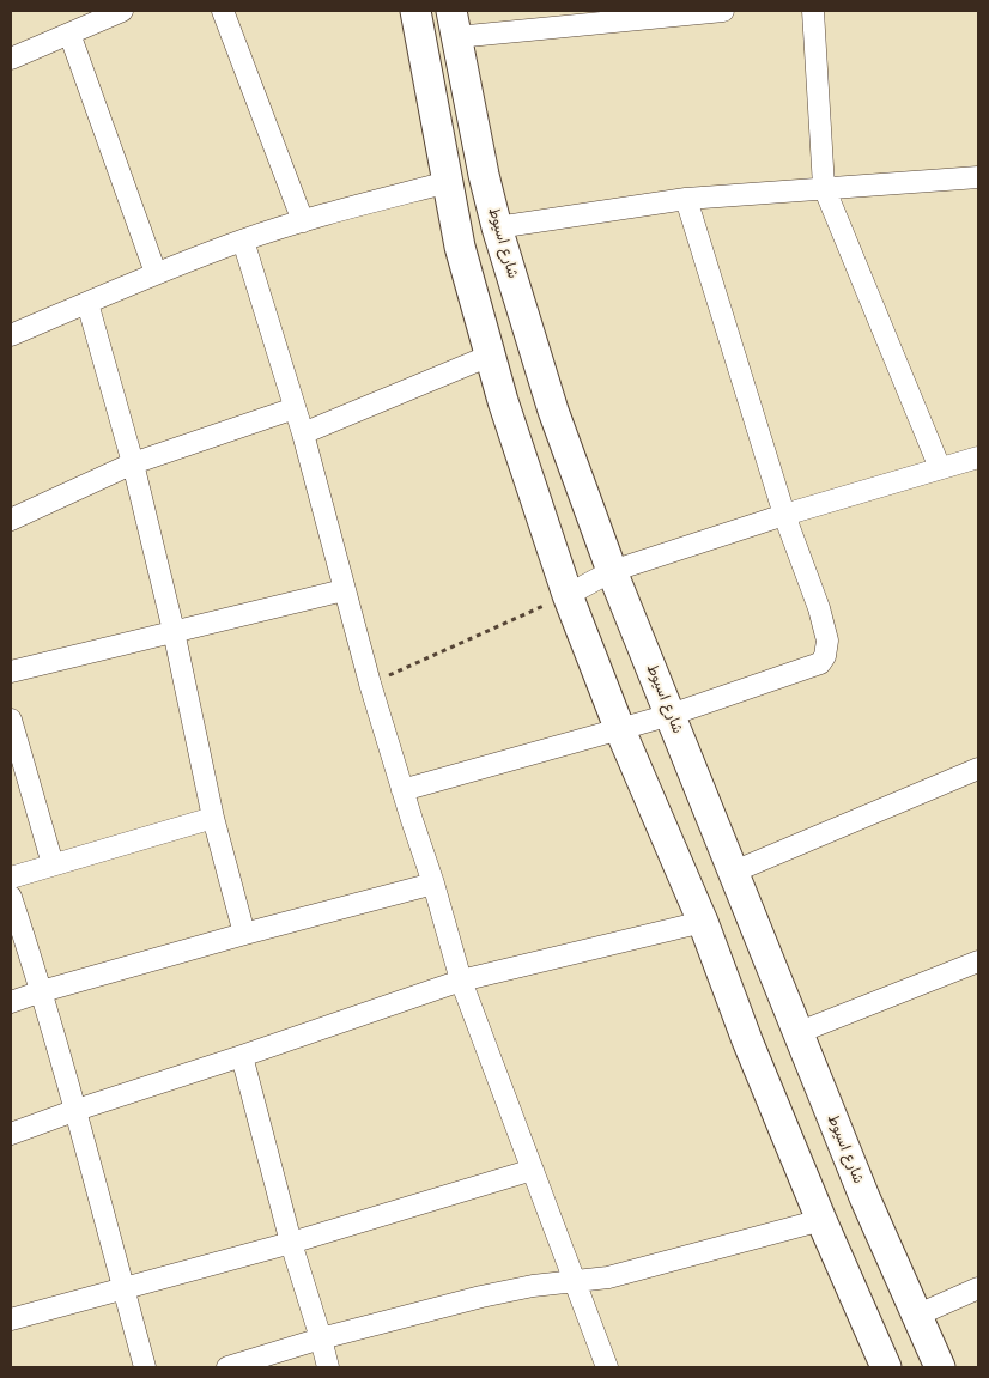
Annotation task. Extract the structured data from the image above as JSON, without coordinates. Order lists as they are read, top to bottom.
{
  "streets": {
    "street": ["شارع اسيوط"]
  }
}
